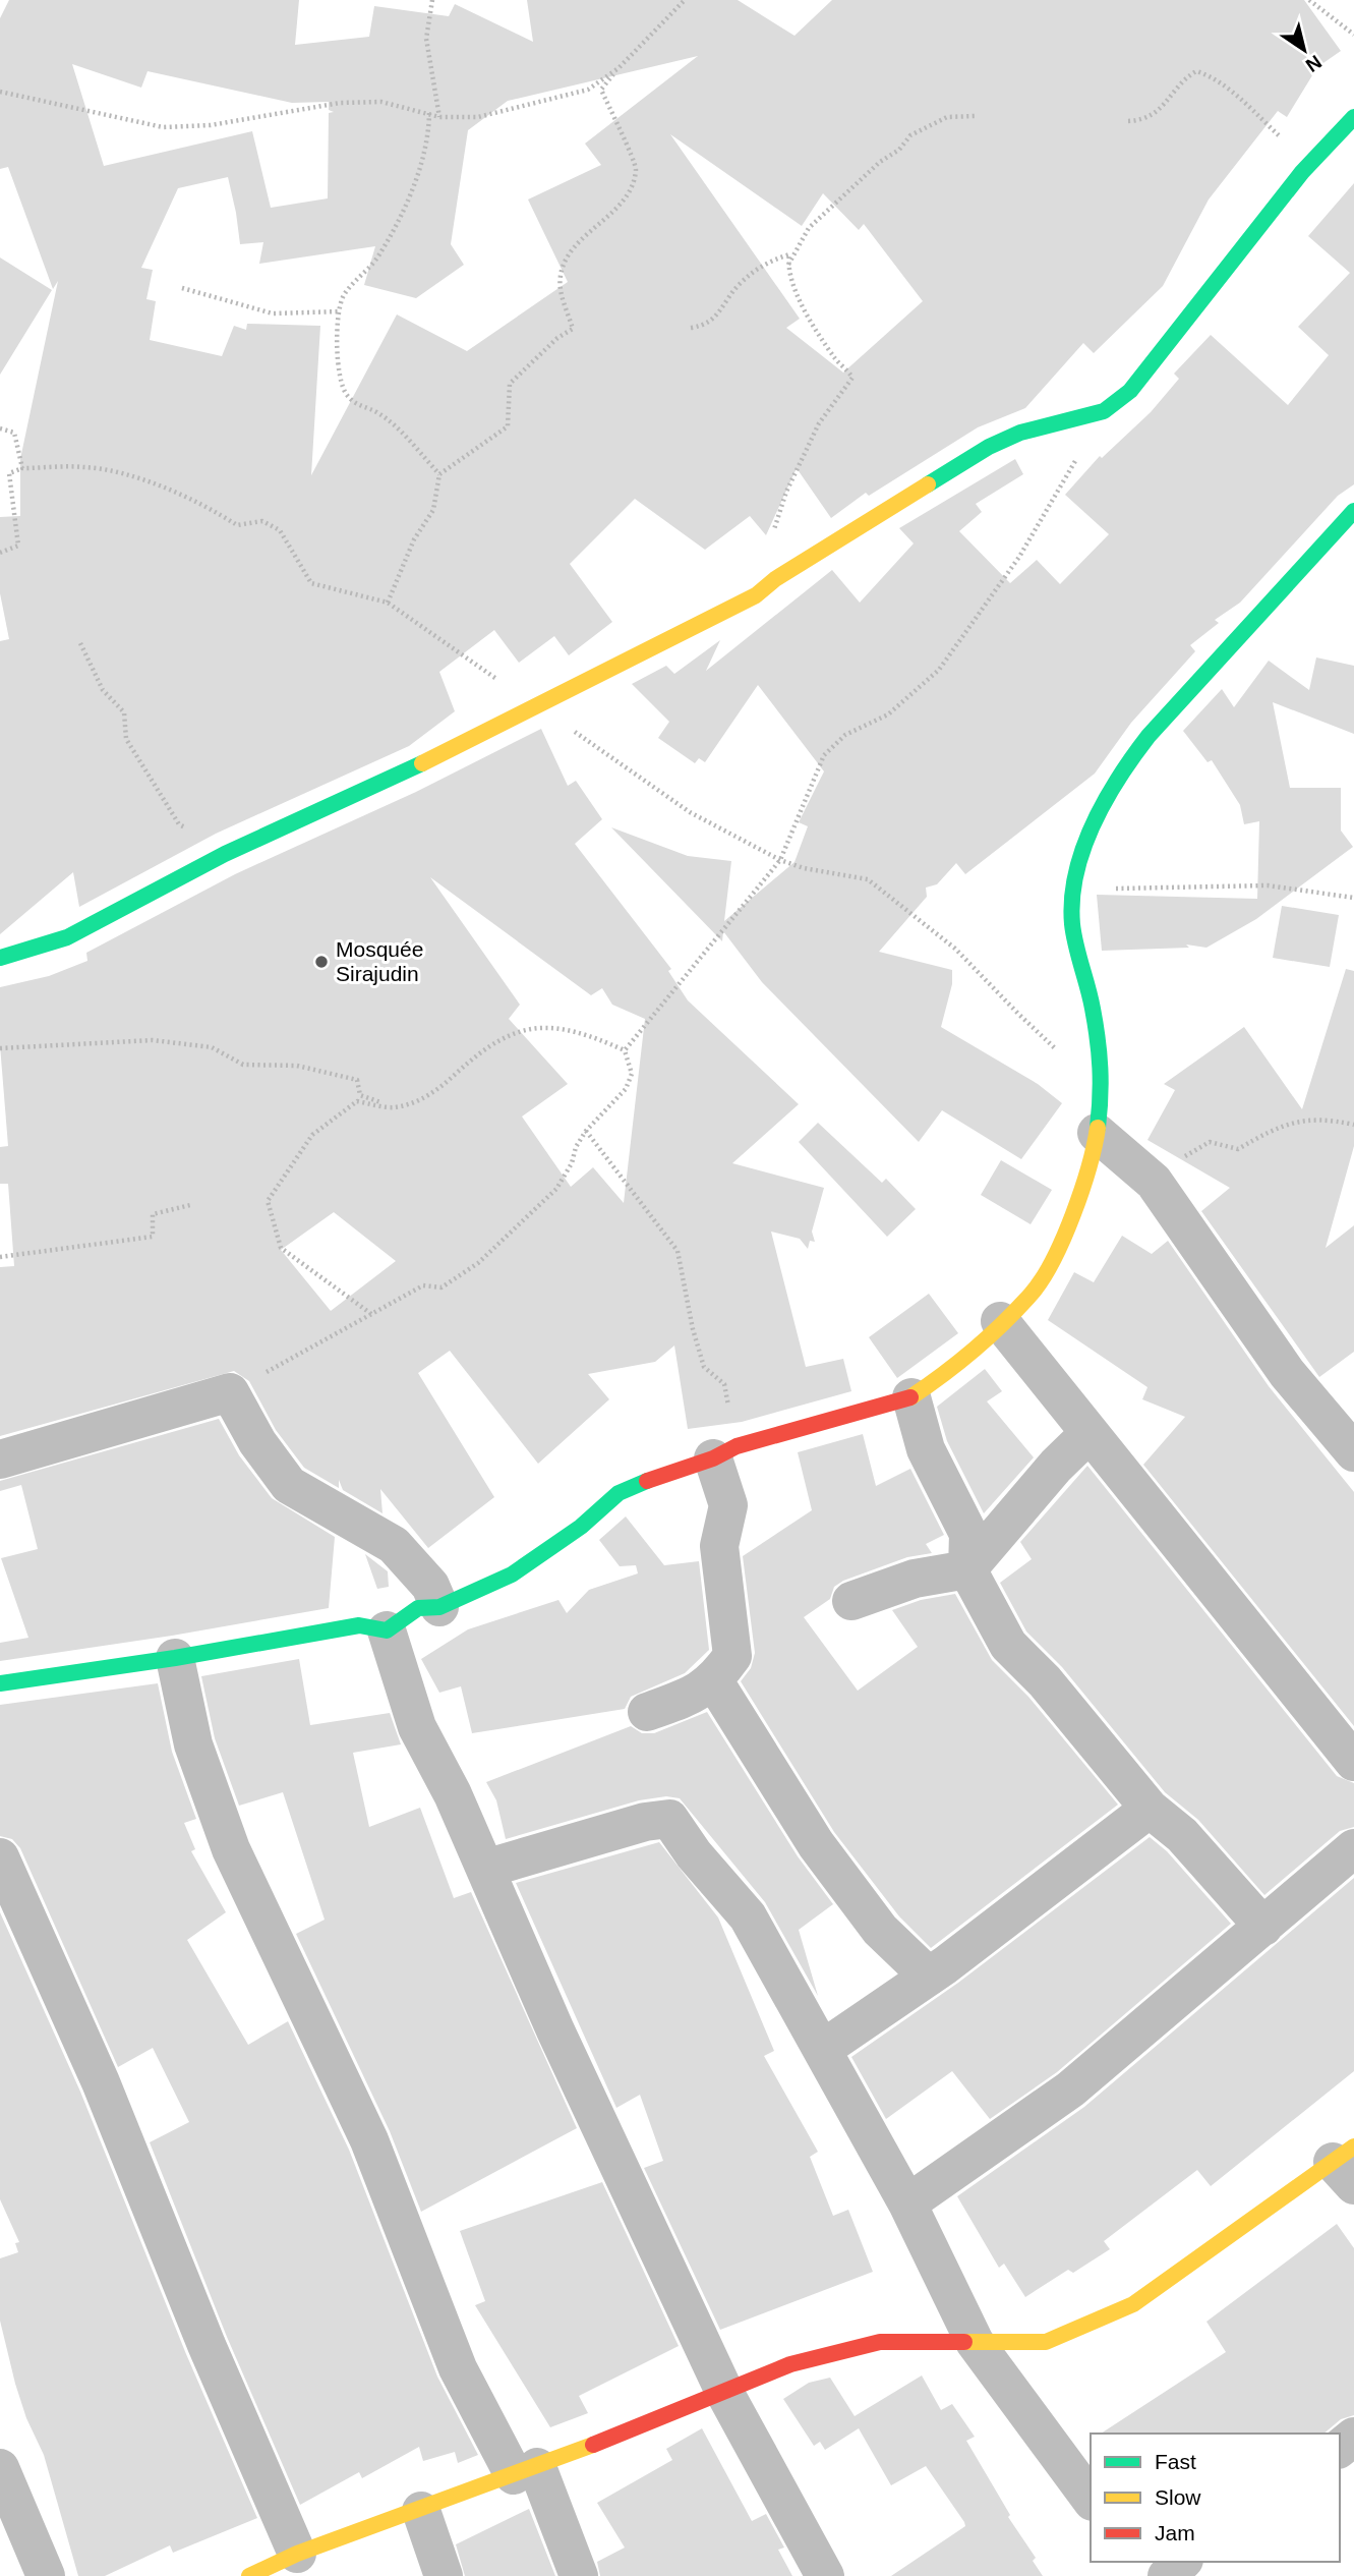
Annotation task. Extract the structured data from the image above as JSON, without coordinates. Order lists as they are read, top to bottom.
{
  "places": ["Mosquée Sirajudin"],
  "legend": ["Fast", "Slow", "Jam"],
  "north": "bottom right"
}
